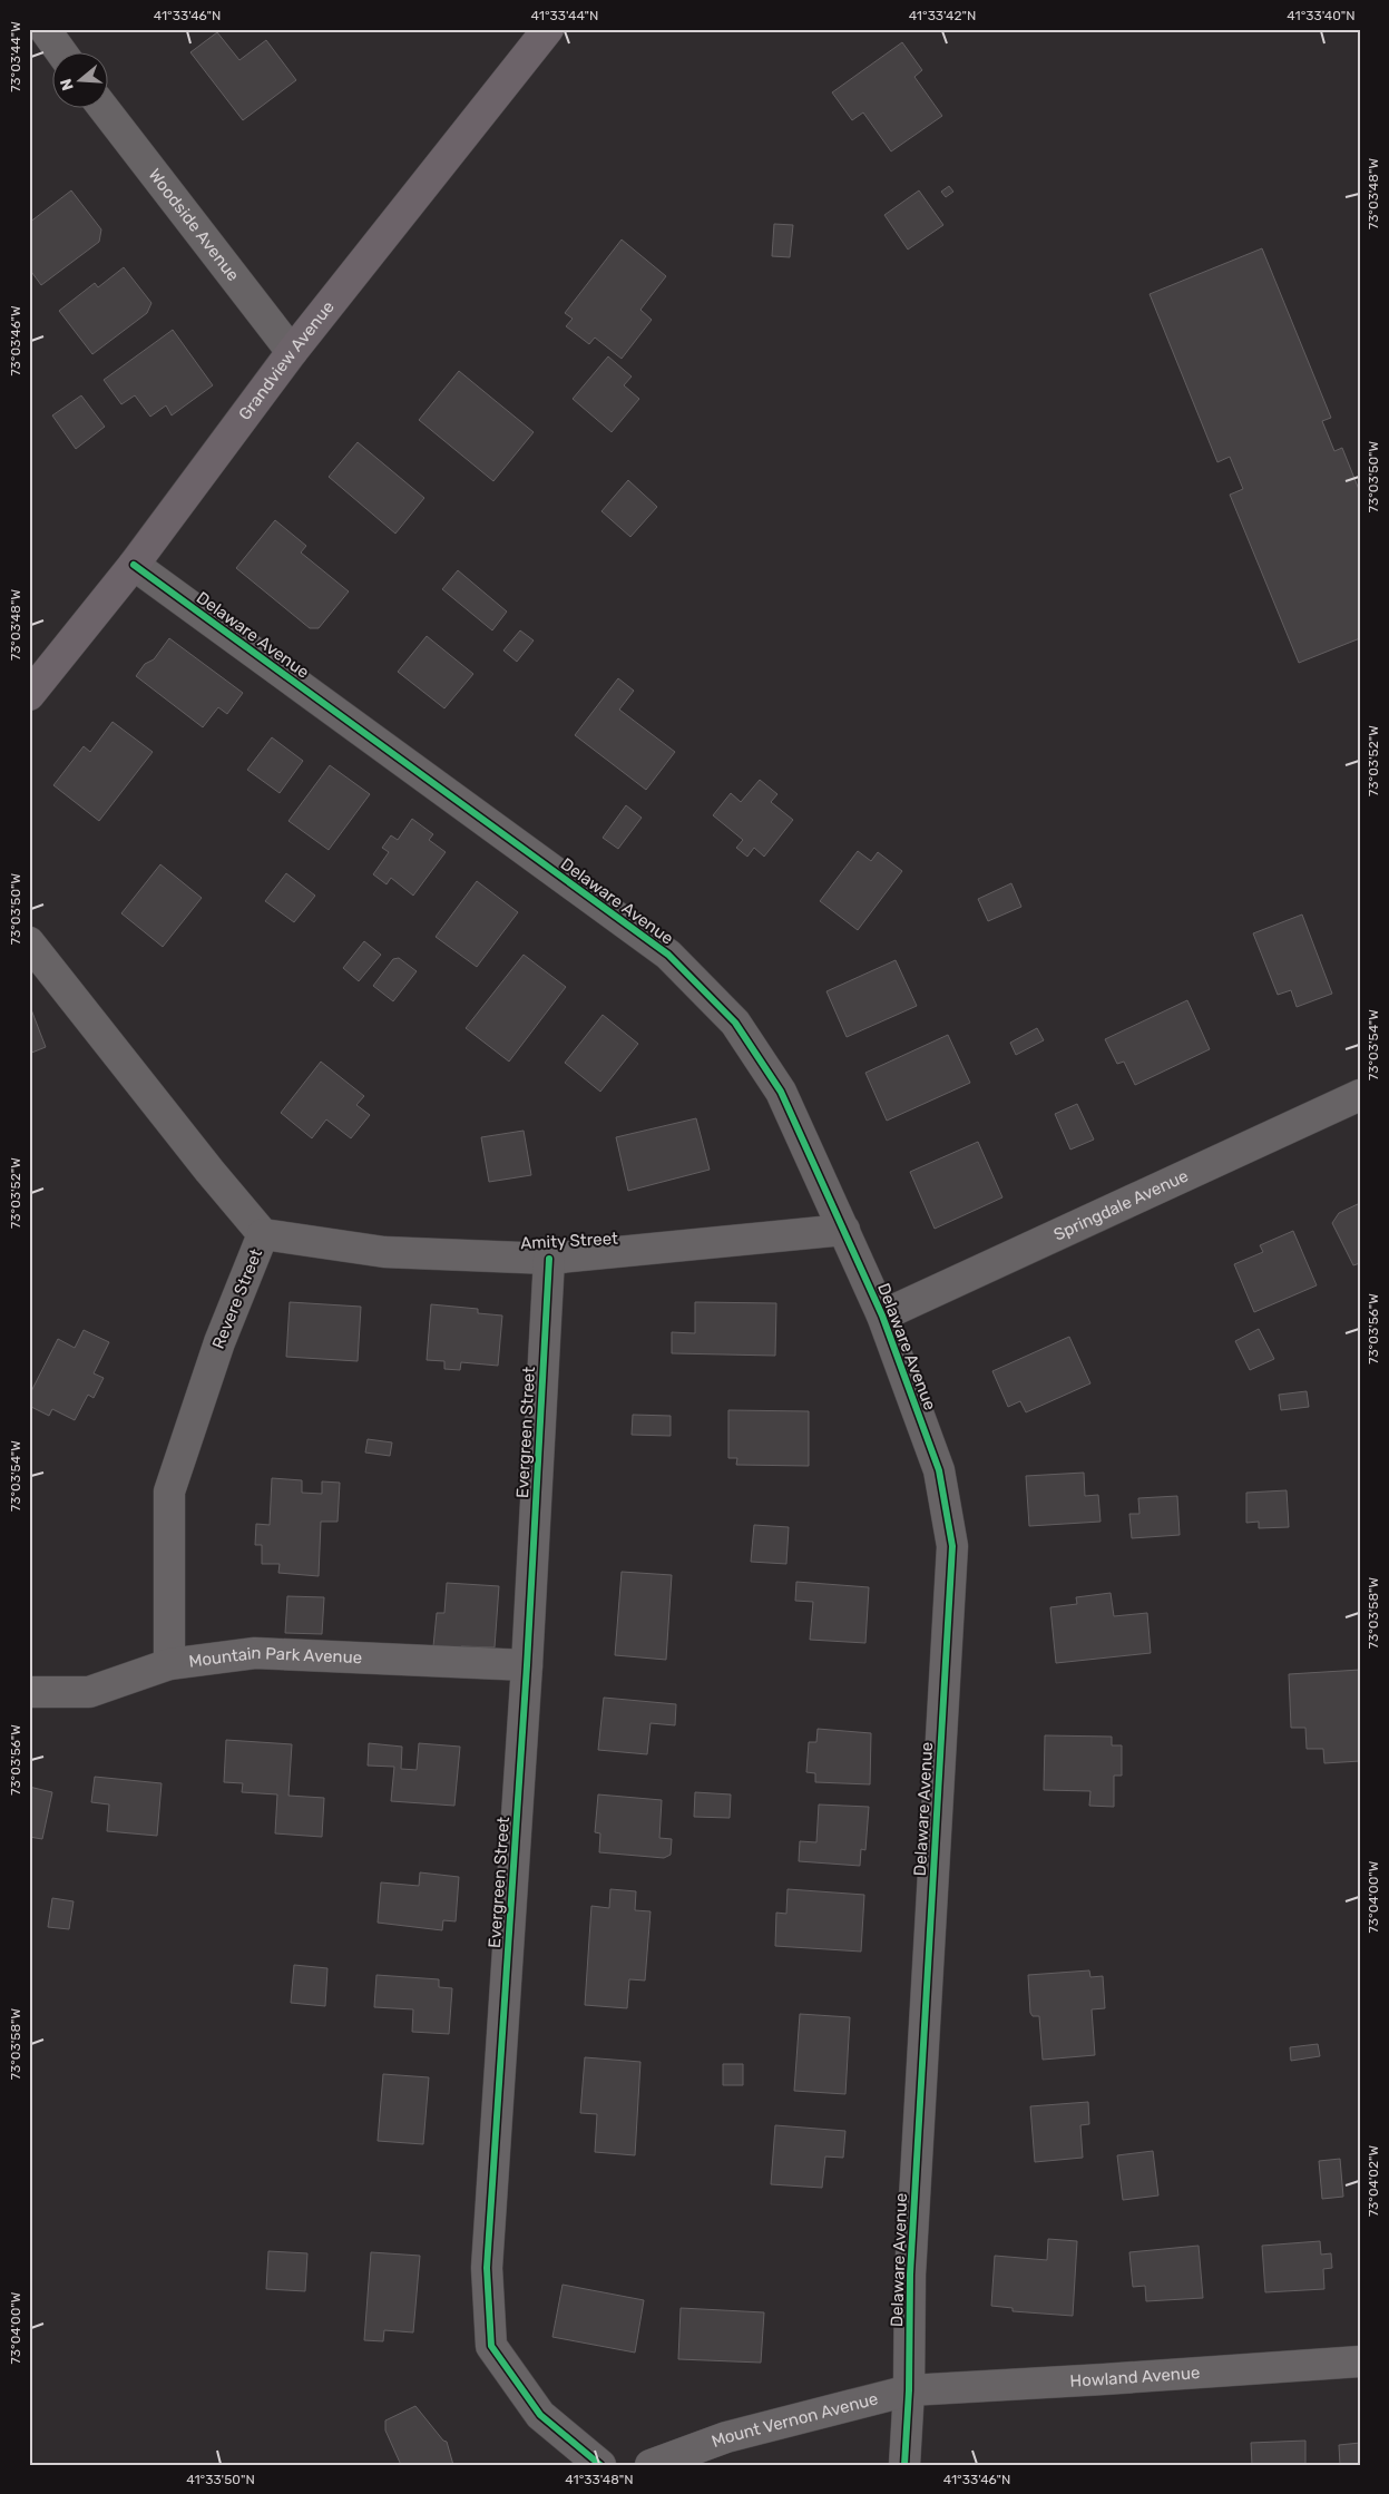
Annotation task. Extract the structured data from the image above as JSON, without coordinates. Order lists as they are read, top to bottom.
{
  "streets": {
    "main road": ["Grandview Avenue"],
    "street": [
      "Woodside Avenue",
      "Delaware Avenue",
      "Springdale Avenue",
      "Amity Street",
      "Revere Street",
      "Evergreen Street",
      "Mountain Park Avenue",
      "Howland Avenue",
      "Mount Vernon Avenue"
    ]
  },
  "crossings": [
    ["Woodside Avenue", "Grandview Avenue"],
    ["Grandview Avenue", "Delaware Avenue"],
    ["Delaware Avenue", "Springdale Avenue"],
    ["Delaware Avenue", "Amity Street"],
    ["Delaware Avenue", "Howland Avenue"],
    ["Delaware Avenue", "Mount Vernon Avenue"],
    ["Amity Street", "Revere Street"],
    ["Amity Street", "Evergreen Street"],
    ["Revere Street", "Mountain Park Avenue"],
    ["Evergreen Street", "Mountain Park Avenue"],
    ["Howland Avenue", "Mount Vernon Avenue"]
  ],
  "north": "left",
  "coordinates": [
    "41°33'46\"N",
    "41°33'44\"N",
    "41°33'42\"N",
    "41°33'40\"N",
    "73°03'44\"W",
    "73°03'48\"W",
    "73°03'46\"W",
    "73°03'50\"W",
    "73°03'52\"W",
    "73°03'54\"W",
    "73°03'56\"W",
    "73°03'58\"W",
    "73°04'00\"W",
    "73°04'02\"W",
    "41°33'50\"N",
    "41°33'48\"N"
  ]
}
